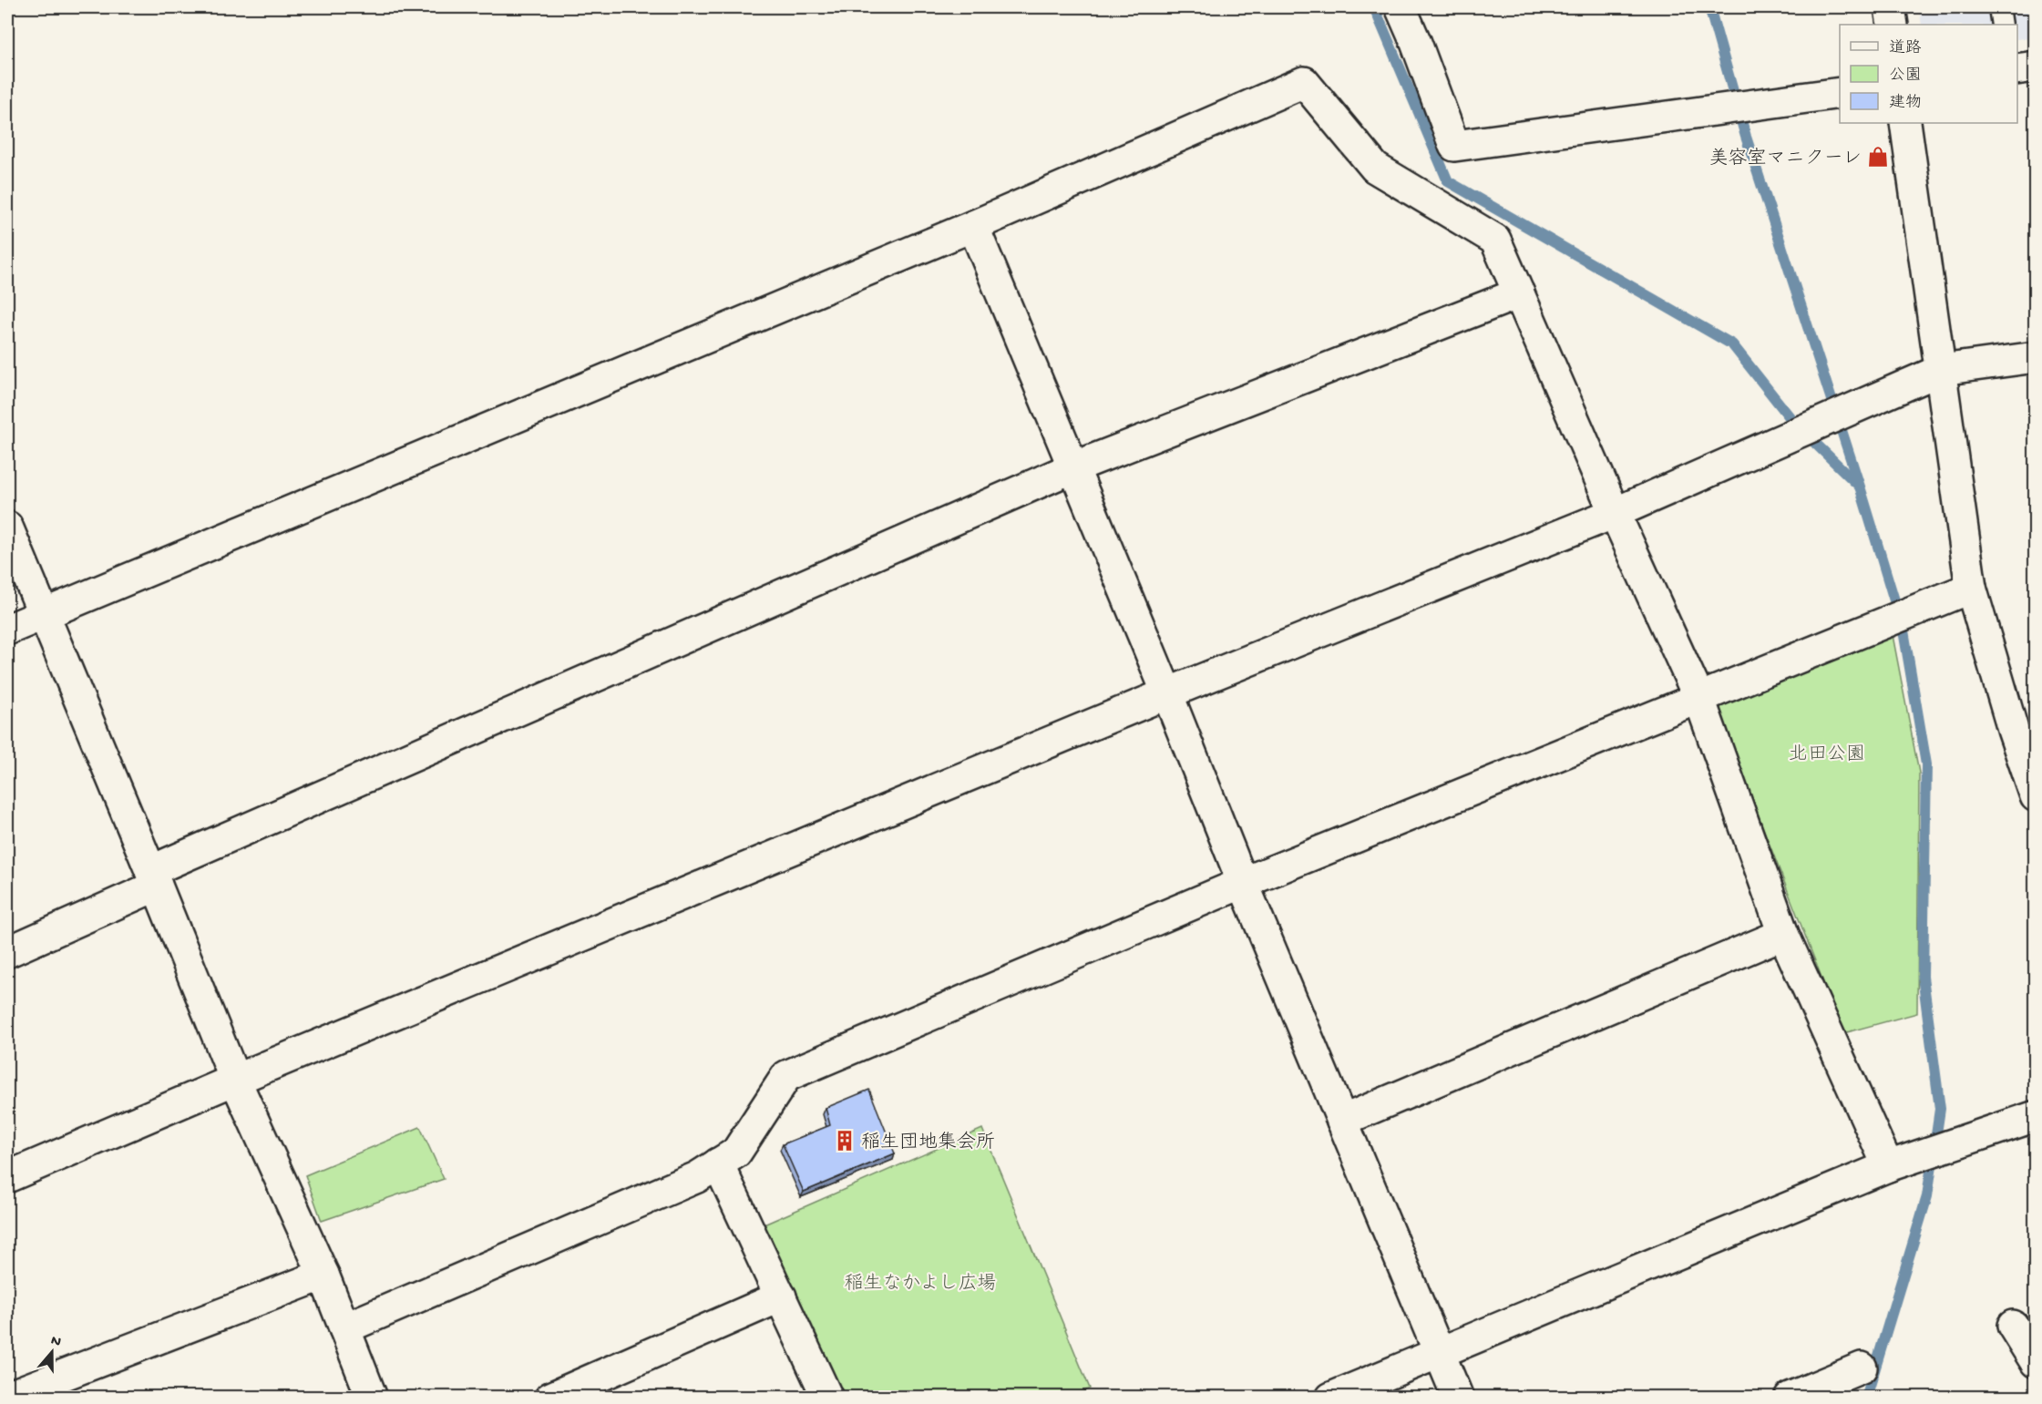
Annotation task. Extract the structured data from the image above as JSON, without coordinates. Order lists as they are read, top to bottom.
{
  "parks": ["北田公園", "稲生なかよし広場"],
  "places": {
    "shop": ["美容室マニクーレ"],
    "building": ["稲生団地集会所"]
  },
  "legend": ["道路", "公園", "建物"],
  "north": "top"
}
